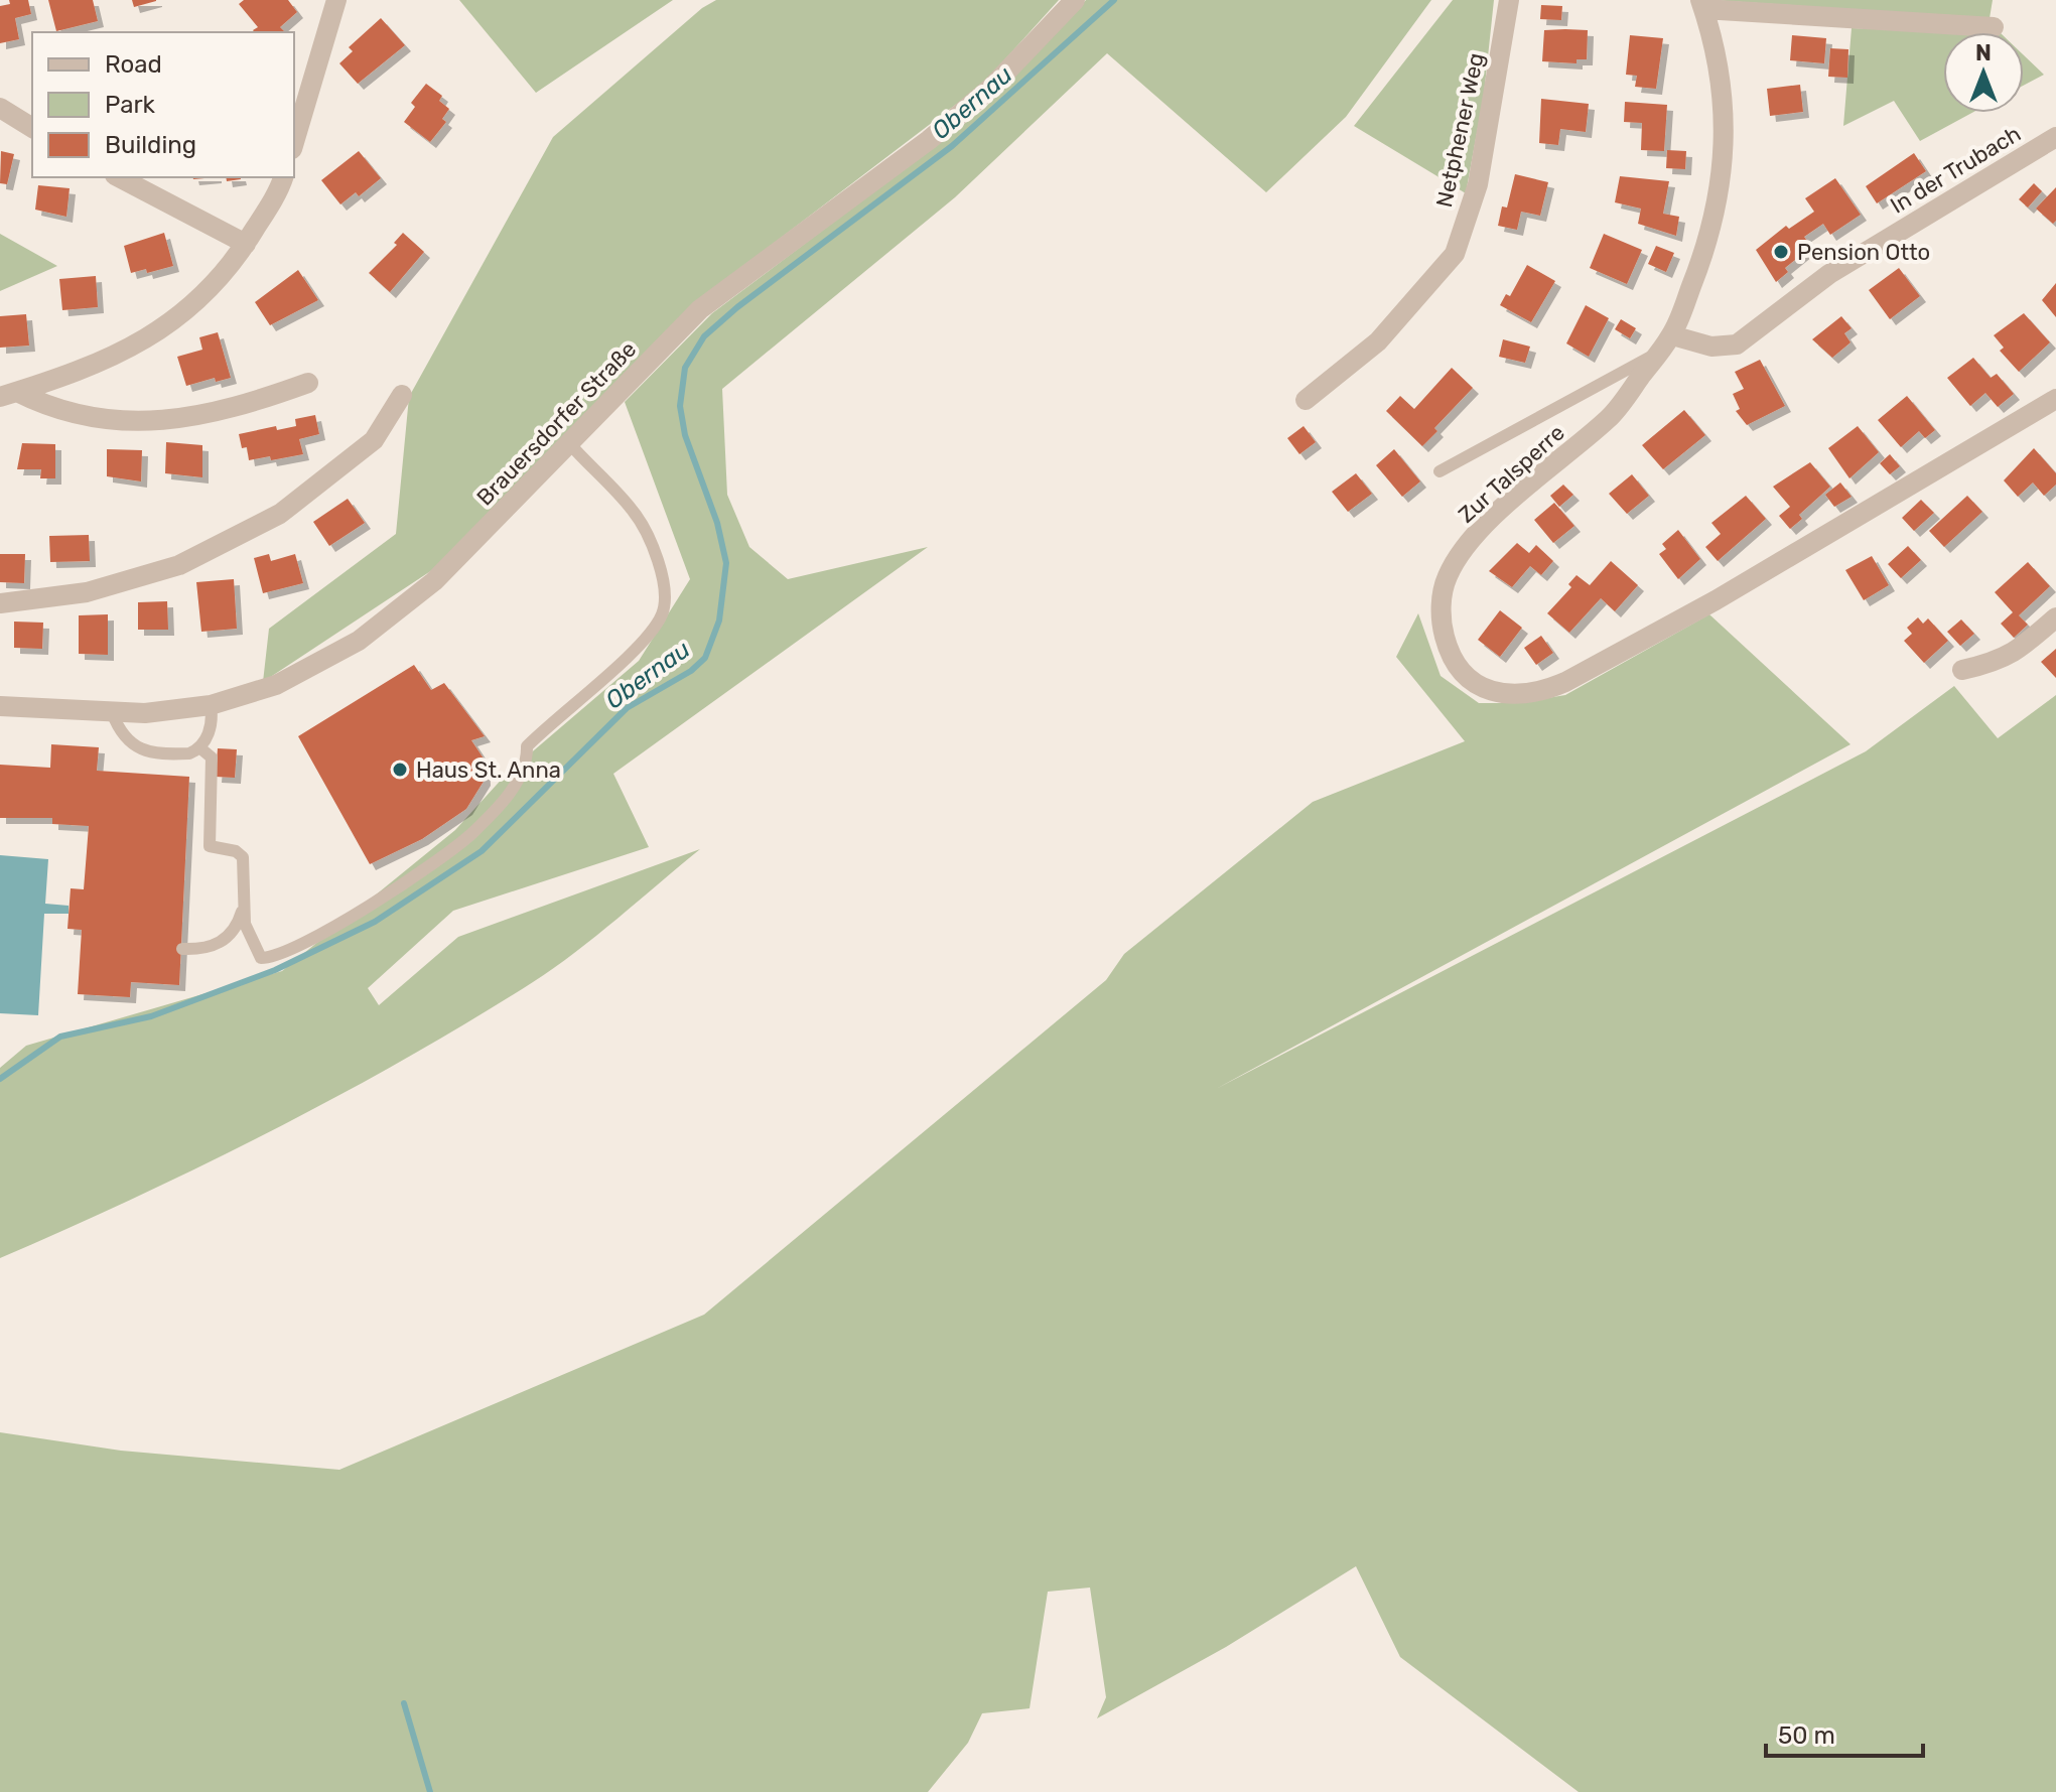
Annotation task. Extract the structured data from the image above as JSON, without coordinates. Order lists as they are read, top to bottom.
{
  "streets": {
    "street": [
      "Netphener Weg",
      "In der Trubach",
      "Brauersdorfer Straße",
      "Zur Talsperre"
    ]
  },
  "crossings": [
    ["In der Trubach", "Zur Talsperre"]
  ],
  "water": ["Obernau"],
  "places": ["Pension Otto", "Haus St. Anna"],
  "legend": ["Road", "Park", "Building"],
  "scale_bar": "50 m",
  "north": "top"
}
